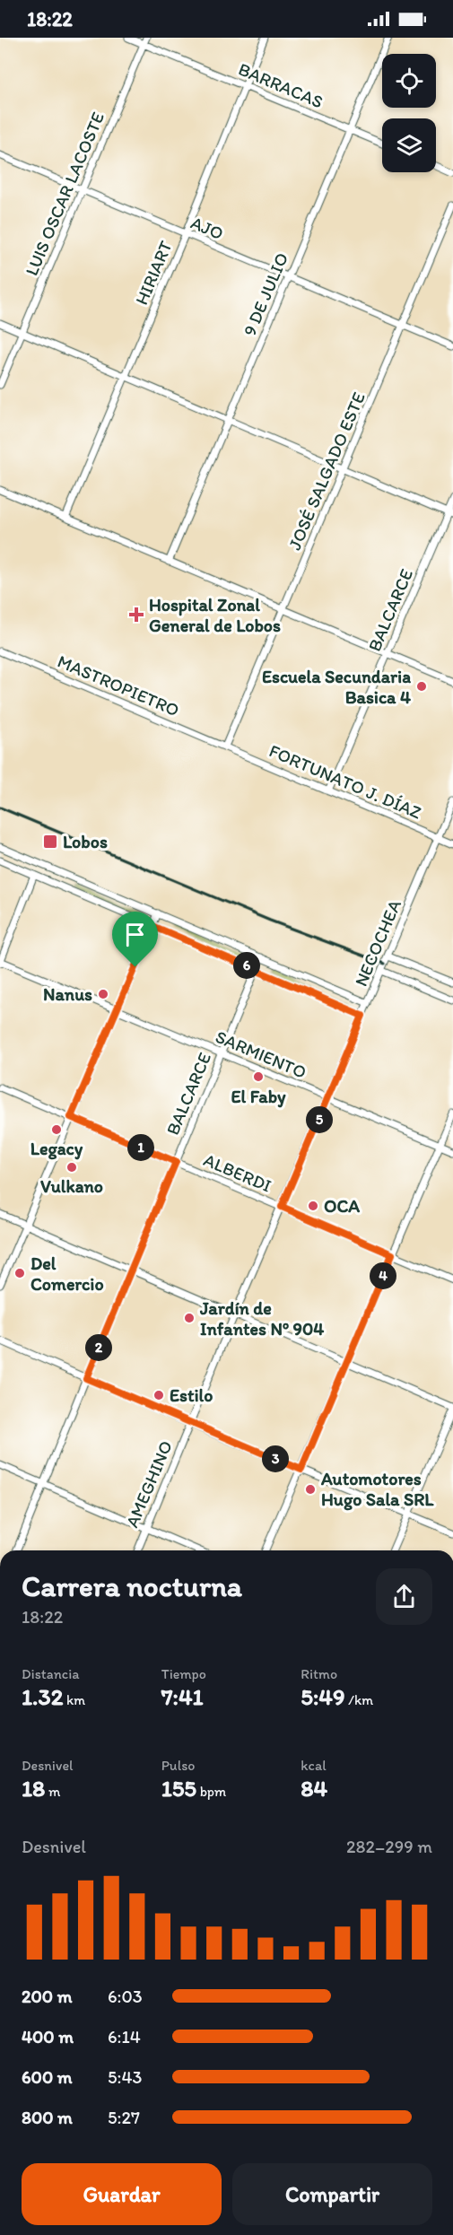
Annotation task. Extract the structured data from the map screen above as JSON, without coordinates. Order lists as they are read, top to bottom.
{
  "streets": {
    "street": [
      "BARRACAS",
      "LUIS OSCAR LACOSTE",
      "AJO",
      "HIRIART",
      "9 DE JULIO",
      "JOSÉ SALGADO ESTE",
      "BALCARCE",
      "MASTROPIETRO",
      "FORTUNATO J. DÍAZ",
      "NECOCHEA",
      "SARMIENTO",
      "ALBERDI",
      "AMEGHINO"
    ]
  },
  "crossings": [
    ["BARRACAS", "LUIS OSCAR LACOSTE"],
    ["BARRACAS", "HIRIART"],
    ["BARRACAS", "9 DE JULIO"],
    ["LUIS OSCAR LACOSTE", "AJO"],
    ["AJO", "HIRIART"],
    ["AJO", "9 DE JULIO"],
    ["AJO", "JOSÉ SALGADO ESTE"],
    ["JOSÉ SALGADO ESTE", "MASTROPIETRO"],
    ["JOSÉ SALGADO ESTE", "FORTUNATO J. DÍAZ"],
    ["BALCARCE", "FORTUNATO J. DÍAZ"],
    ["BALCARCE", "SARMIENTO"],
    ["BALCARCE", "ALBERDI"],
    ["MASTROPIETRO", "FORTUNATO J. DÍAZ"],
    ["FORTUNATO J. DÍAZ", "NECOCHEA"],
    ["NECOCHEA", "SARMIENTO"],
    ["NECOCHEA", "ALBERDI"],
    ["NECOCHEA", "AMEGHINO"]
  ],
  "places": {
    "health": ["Hospital Zonal General de Lobos"],
    "other": [
      "Escuela Secundaria Basica 4",
      "Nanus",
      "El Faby",
      "Legacy",
      "Vulkano",
      "OCA",
      "Del Comercio",
      "Jardín de Infantes Nº 904",
      "Estilo",
      "Automotores Hugo Sala SRL"
    ],
    "transit": ["Lobos"]
  },
  "page": {
    "status": "18:22",
    "pins": [
      "6",
      "5",
      "1",
      "4",
      "2",
      "3"
    ],
    "heading": ["Carrera nocturna", "18:22"],
    "stats": [
      ["Distancia", "1.32 km"],
      ["Tiempo", "7:41"],
      ["Ritmo", "5:49 /km"],
      ["Desnivel", "18 m"],
      ["Pulso", "155 bpm"],
      ["kcal", "84"]
    ],
    "chart": ["Desnivel", "282–299 m"],
    "list": [
      {
        "name": "200 m",
        "note": "6:03"
      },
      {
        "name": "400 m",
        "note": "6:14"
      },
      {
        "name": "600 m",
        "note": "5:43"
      },
      {
        "name": "800 m",
        "note": "5:27"
      }
    ],
    "buttons": ["Guardar", "Compartir"]
  }
}
